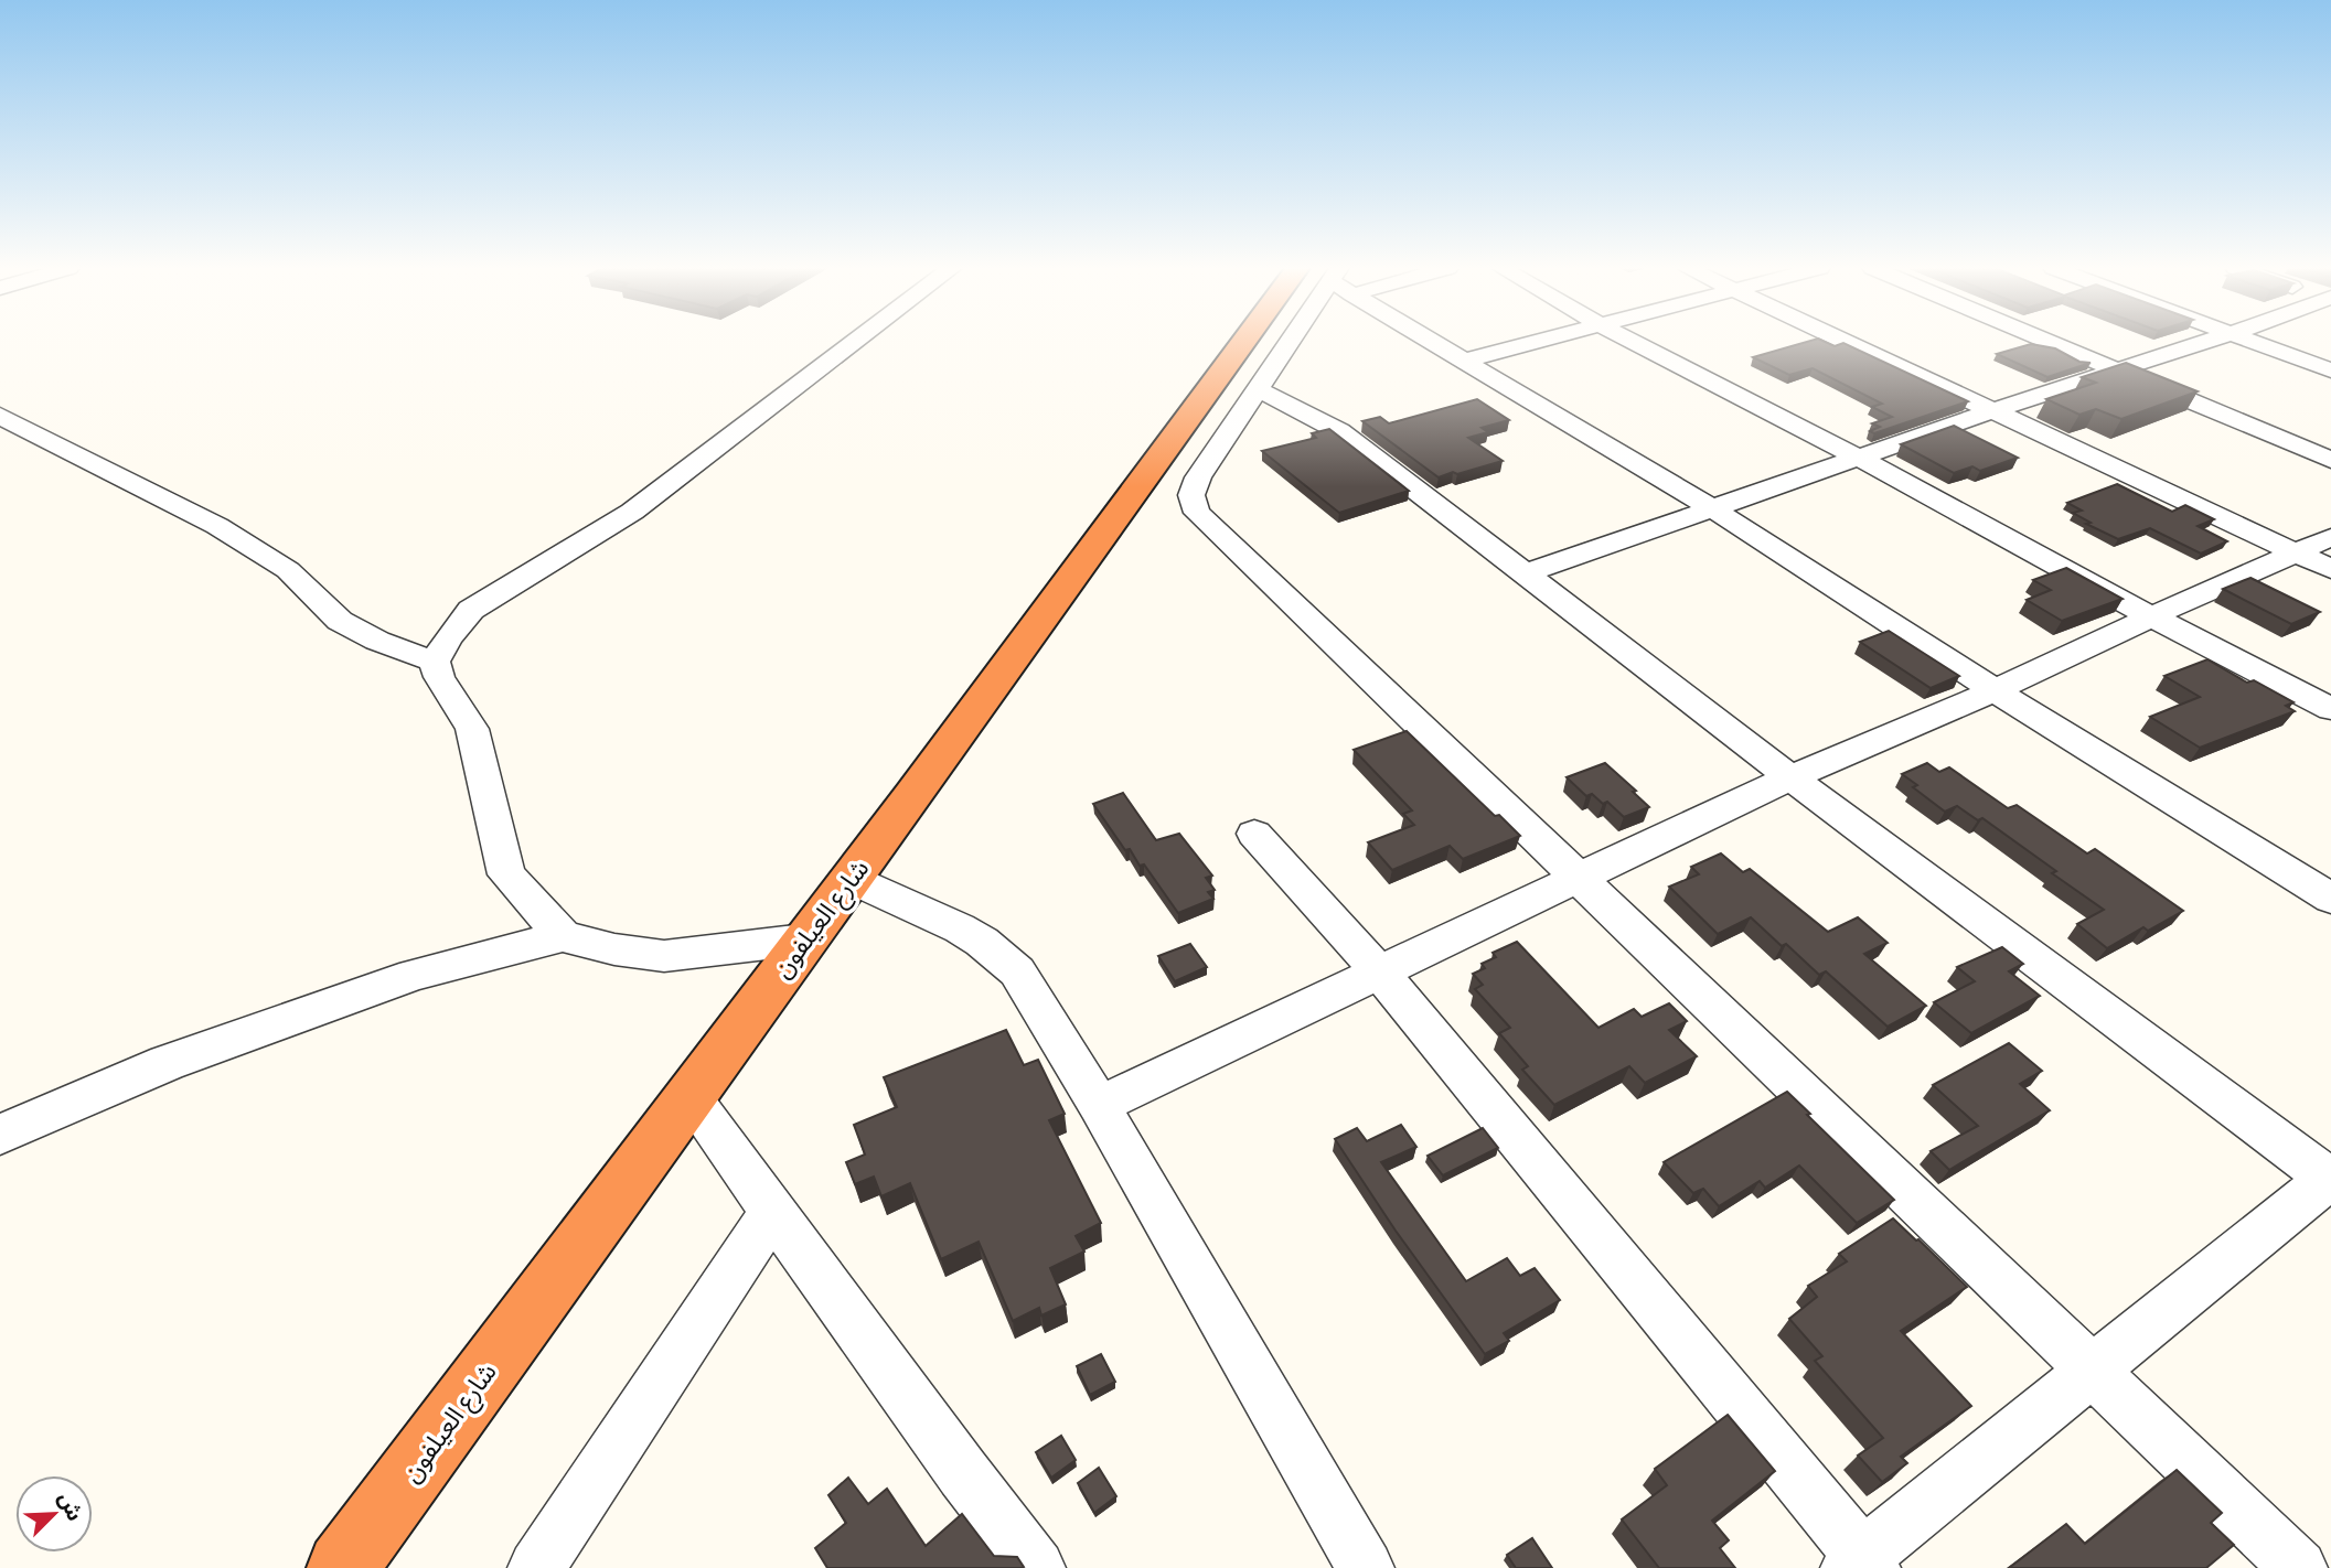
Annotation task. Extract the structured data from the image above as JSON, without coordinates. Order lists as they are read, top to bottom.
{
  "streets": {
    "highway": ["شارع العيلفون"]
  },
  "north": "top right"
}
